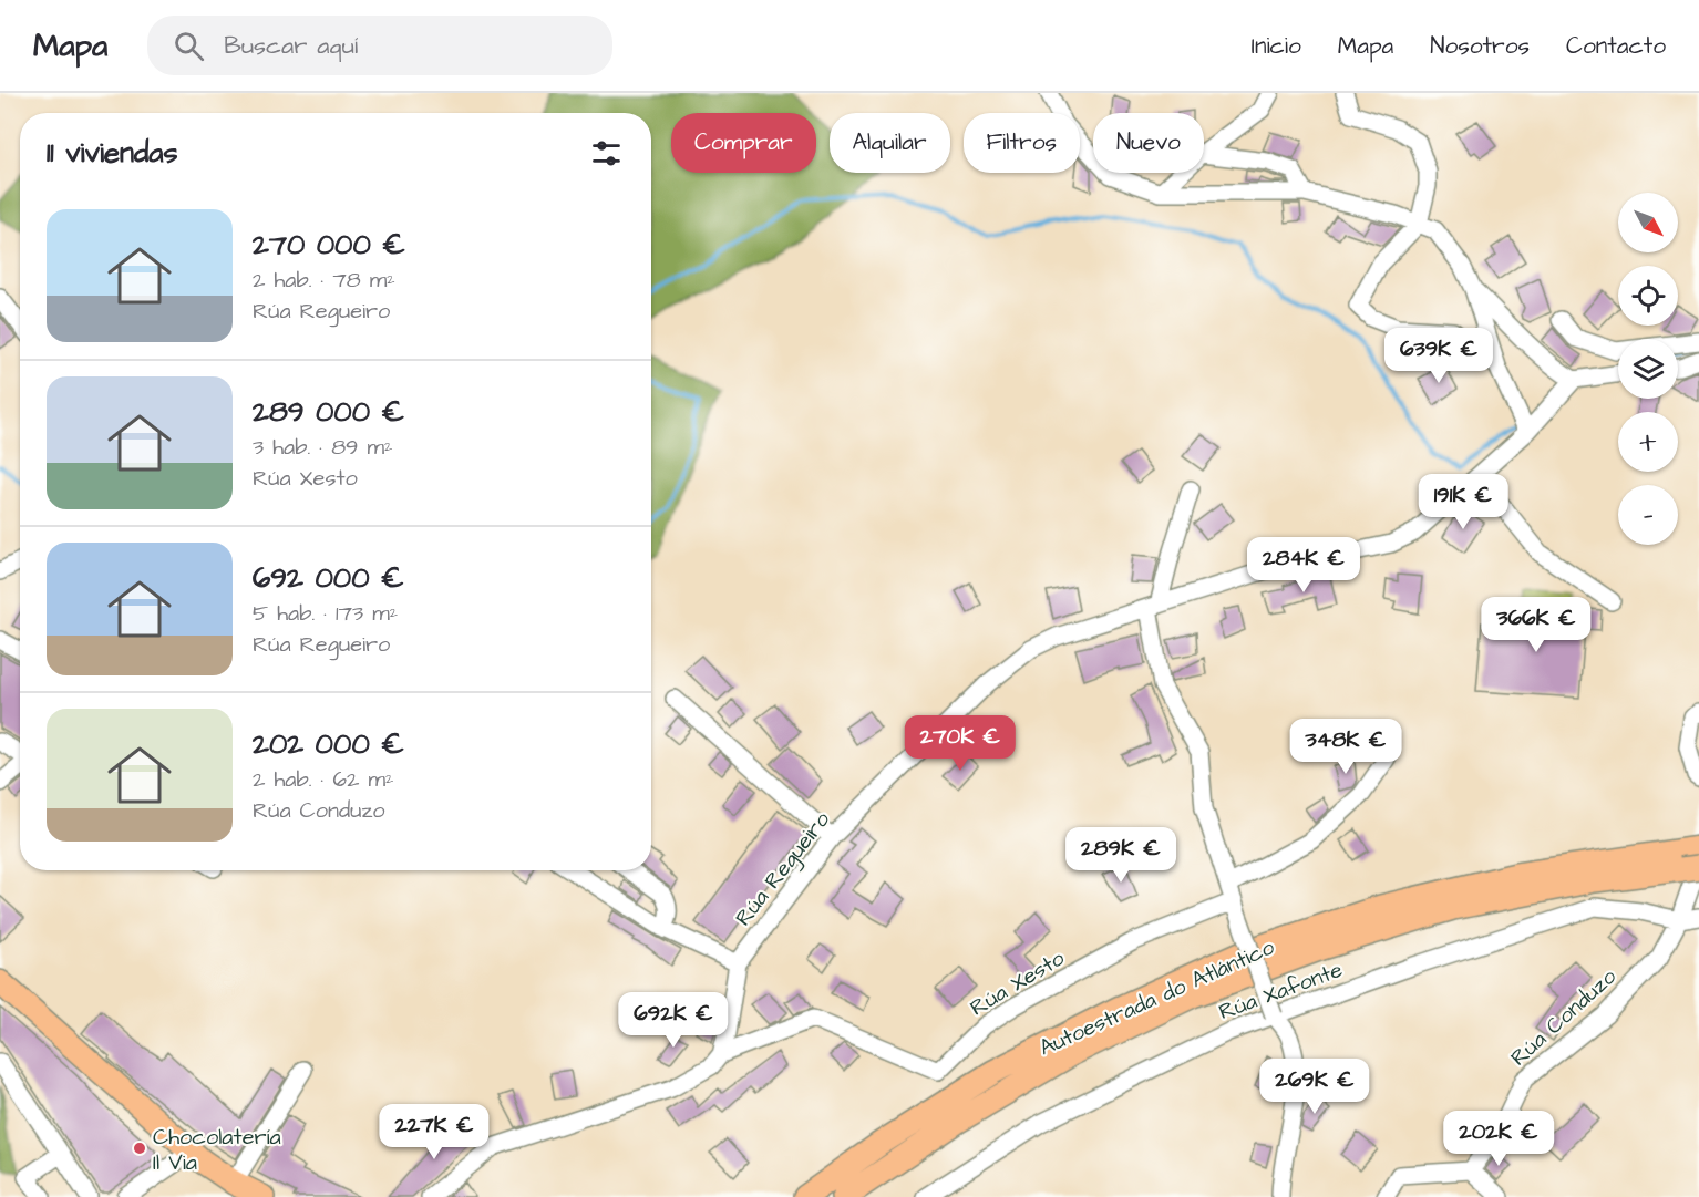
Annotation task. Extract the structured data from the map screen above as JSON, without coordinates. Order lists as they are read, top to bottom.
{
  "streets": {
    "highway": ["Autoestrada do Atlántico"],
    "street": [
      "Rúa Regueiro",
      "Rúa Xesto",
      "Rúa Xafonte",
      "Rúa Conduzo"
    ]
  },
  "crossings": [
    ["Rúa Regueiro", "Rúa Xesto"],
    ["Rúa Xafonte", "Rúa Conduzo"],
    ["Autoestrada do Atlántico", "Rúa Conduzo"]
  ],
  "places": ["Chocolatería Il Via"],
  "north": "bottom right",
  "page": {
    "header": "Mapa",
    "search": "Buscar aquí",
    "nav": [
      "Inicio",
      "Mapa",
      "Nosotros",
      "Contacto"
    ],
    "chip": [
      "Comprar",
      "Alquilar",
      "Filtros",
      "Nuevo"
    ],
    "heading": "11 viviendas",
    "map_buttons": ["+", "−"],
    "list": [
      {
        "name": "270 000 €",
        "note": "2 hab. · 78 m² · Rúa Regueiro"
      },
      {
        "name": "289 000 €",
        "note": "3 hab. · 89 m² · Rúa Xesto"
      },
      {
        "name": "692 000 €",
        "note": "5 hab. · 173 m² · Rúa Regueiro"
      },
      {
        "name": "202 000 €",
        "note": "2 hab. · 62 m² · Rúa Conduzo"
      }
    ],
    "price": [
      "639K €",
      "191K €",
      "284K €",
      "366K €",
      "270K €",
      "348K €",
      "289K €",
      "692K €",
      "269K €",
      "227K €",
      "202K €"
    ]
  }
}
